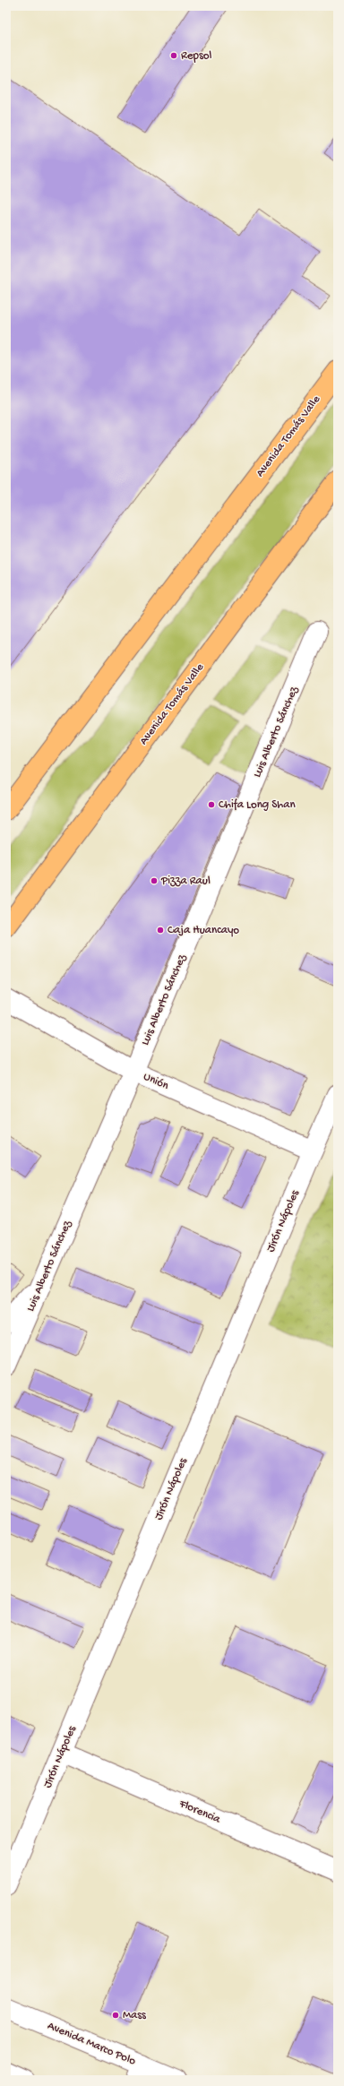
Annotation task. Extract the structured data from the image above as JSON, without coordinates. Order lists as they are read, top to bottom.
{
  "streets": {
    "main road": ["Avenida Tomás Valle"],
    "street": [
      "Luis Alberto Sánchez",
      "Unión",
      "Jirón Nápoles",
      "Florencia",
      "Avenida Marco Polo"
    ]
  },
  "crossings": [
    ["Luis Alberto Sánchez", "Unión"],
    ["Unión", "Jirón Nápoles"],
    ["Jirón Nápoles", "Florencia"]
  ],
  "places": [
    "Repsol",
    "Chifa Long Shan",
    "Pizza Raul",
    "Caja Huancayo",
    "Mass"
  ]
}
